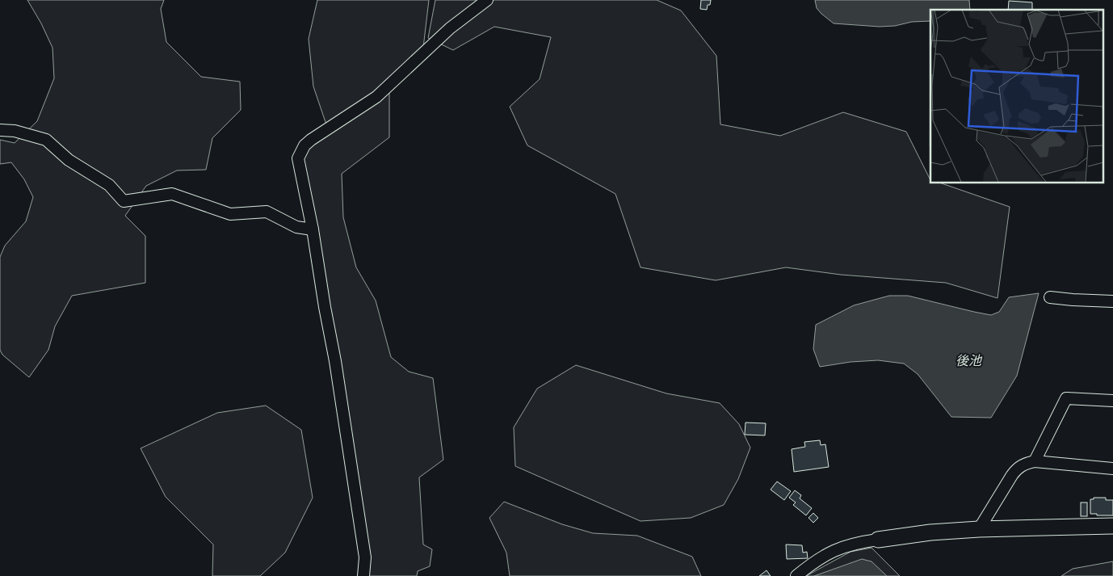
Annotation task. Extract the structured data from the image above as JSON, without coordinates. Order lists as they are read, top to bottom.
{
  "water": ["後池"]
}
